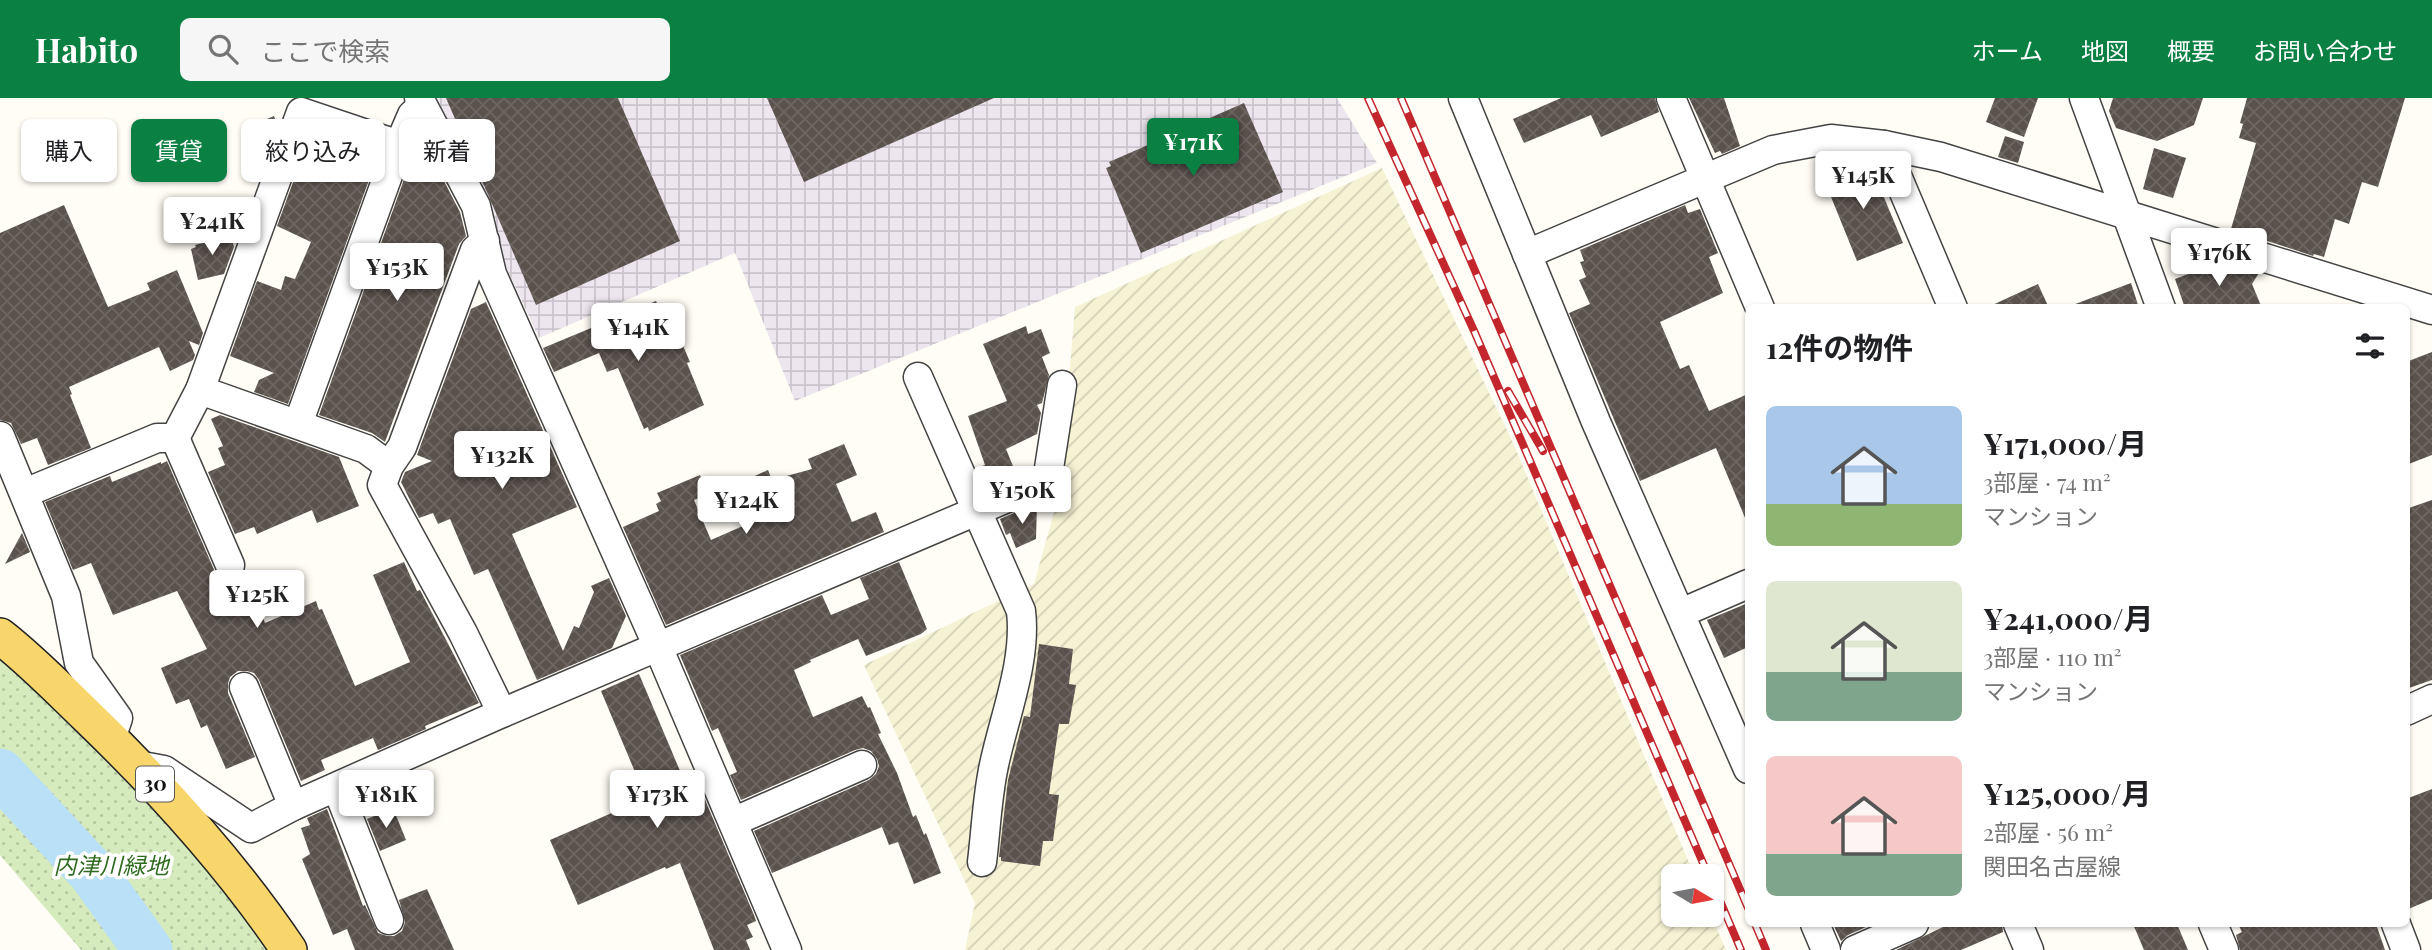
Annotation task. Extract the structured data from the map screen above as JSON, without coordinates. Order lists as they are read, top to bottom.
{
  "streets": {
    "main road": ["30"]
  },
  "parks": ["内津川緑地"],
  "north": "right",
  "page": {
    "header": "Habito",
    "search": "ここで検索",
    "nav": [
      "ホーム",
      "地図",
      "概要",
      "お問い合わせ"
    ],
    "price": [
      "¥171K",
      "¥145K",
      "¥241K",
      "¥176K",
      "¥153K",
      "¥141K",
      "¥132K",
      "¥150K",
      "¥124K",
      "¥125K",
      "¥181K",
      "¥173K"
    ],
    "chip": [
      "購入",
      "賃貸",
      "絞り込み",
      "新着"
    ],
    "heading": "12件の物件",
    "list": [
      {
        "name": "¥171,000/月",
        "note": "3部屋 · 74 m² · マンション"
      },
      {
        "name": "¥241,000/月",
        "note": "3部屋 · 110 m² · マンション"
      },
      {
        "name": "¥125,000/月",
        "note": "2部屋 · 56 m² · 関田名古屋線"
      }
    ]
  }
}
